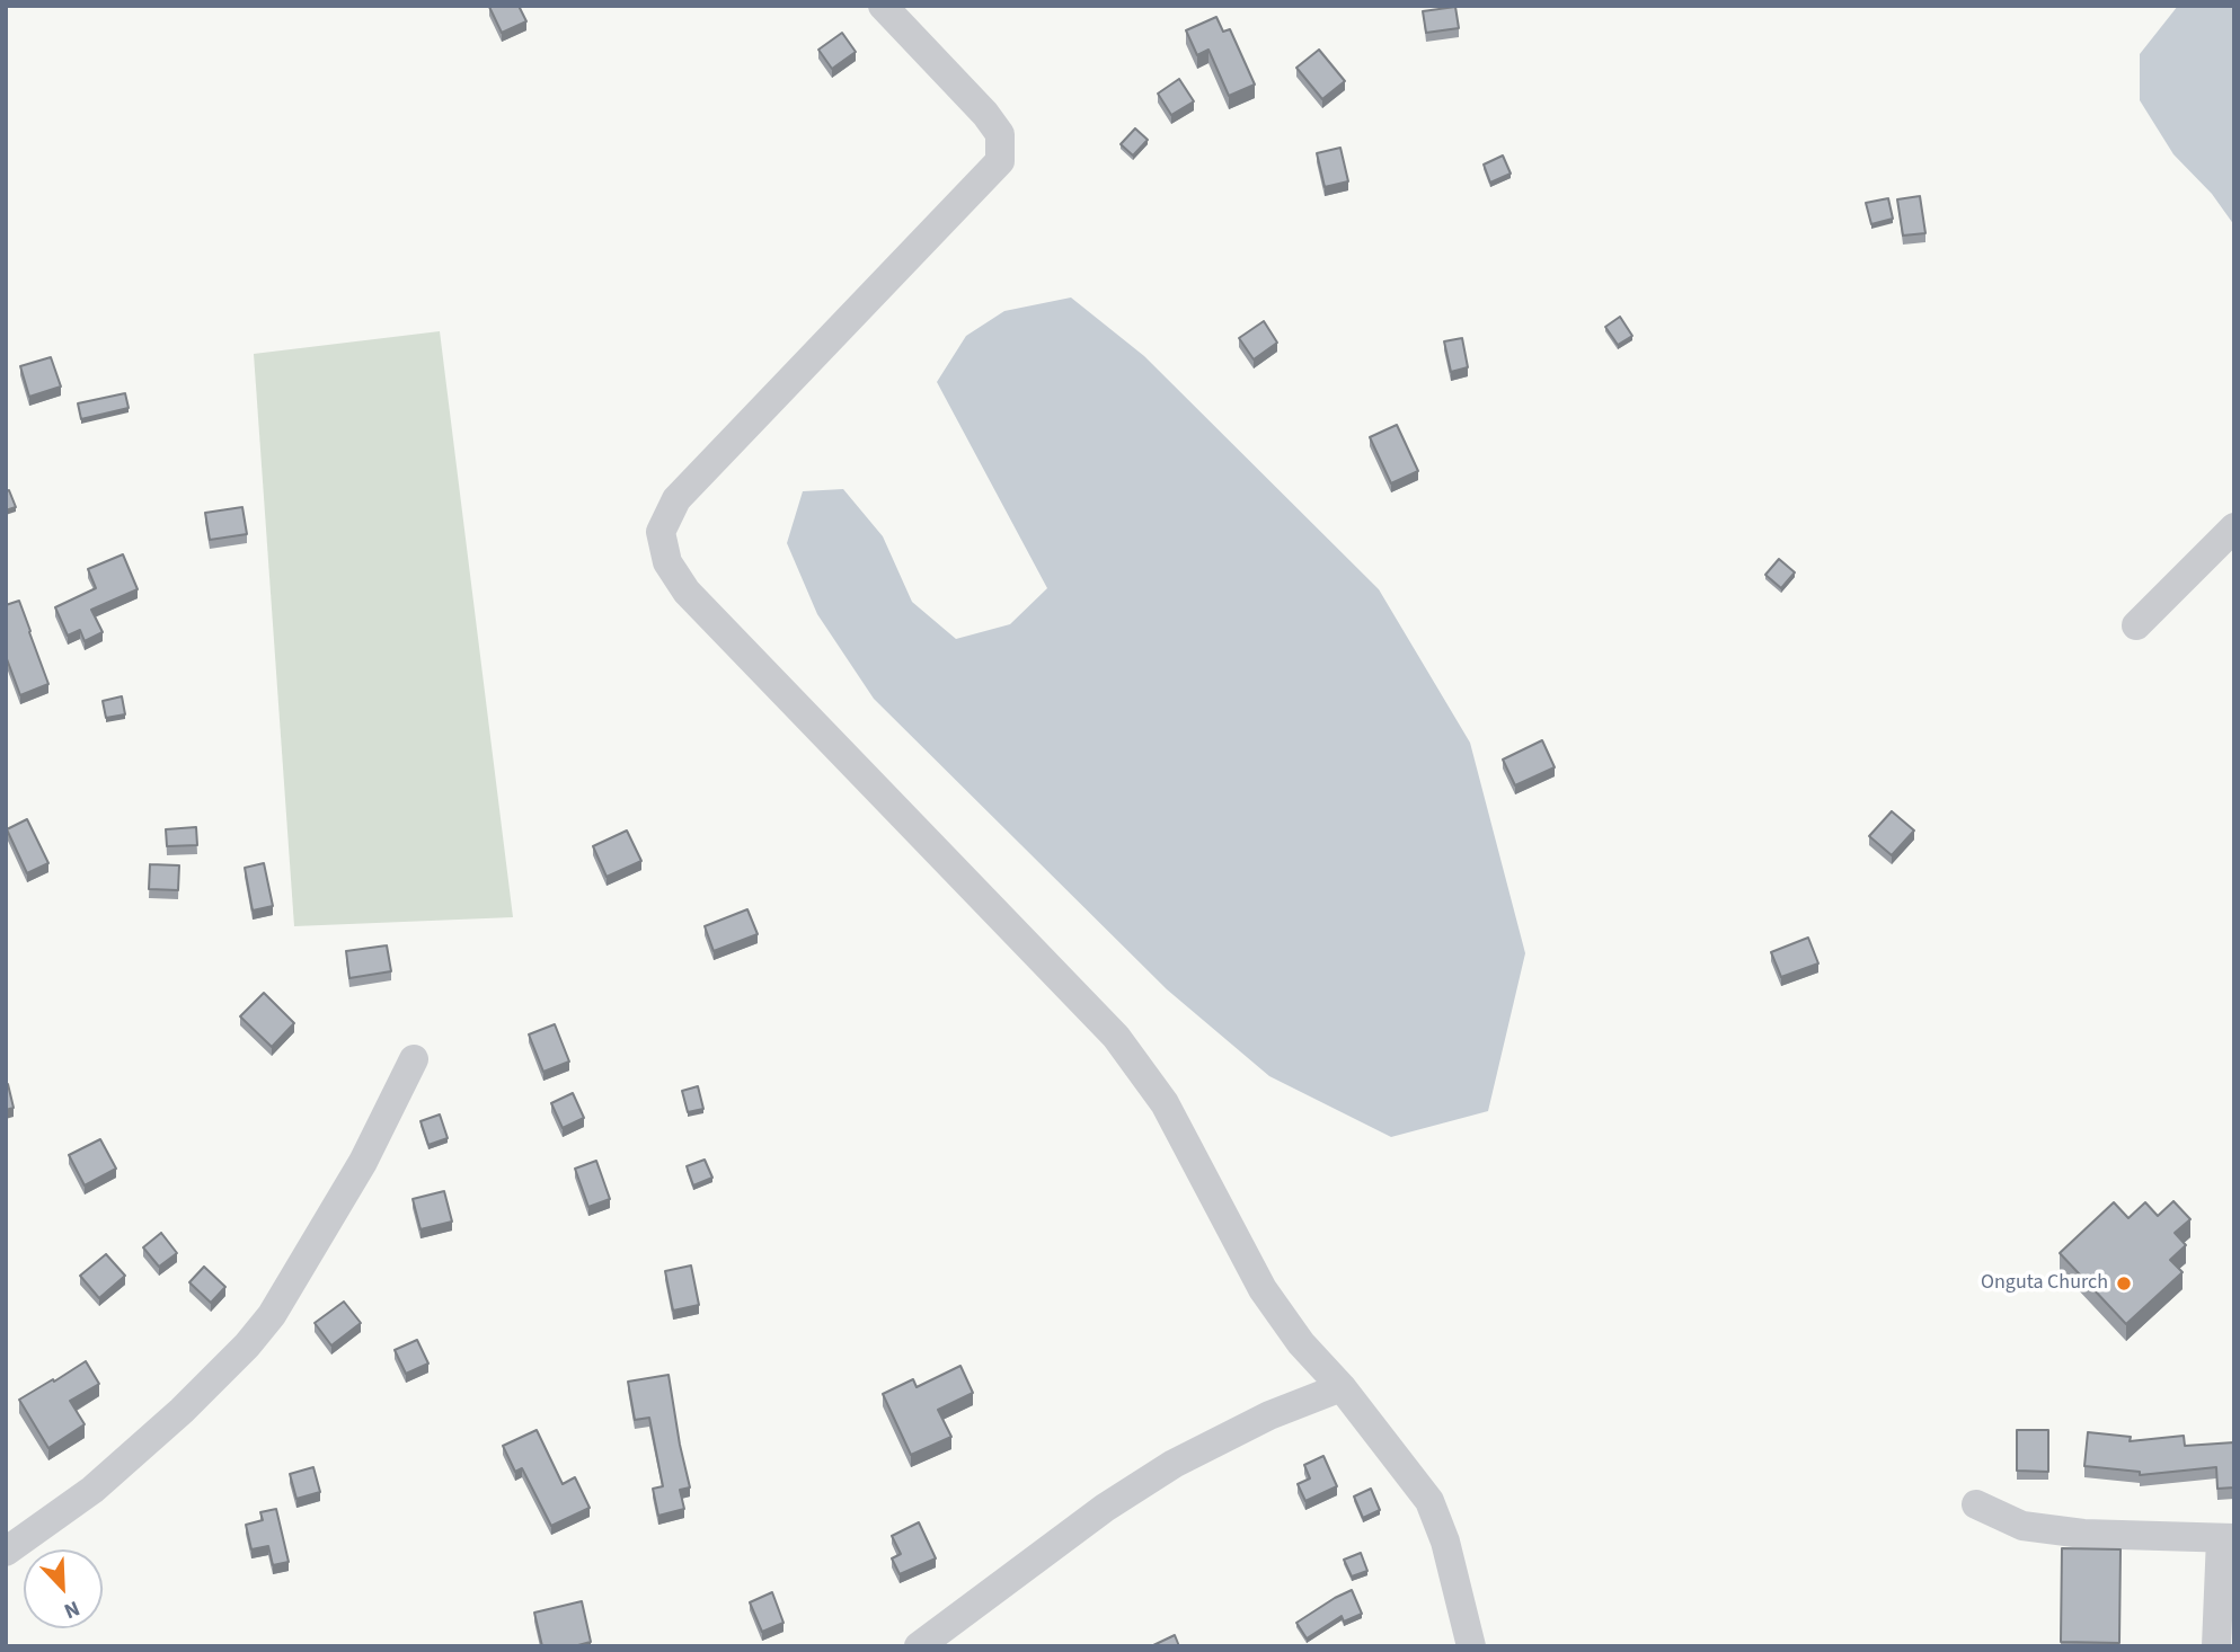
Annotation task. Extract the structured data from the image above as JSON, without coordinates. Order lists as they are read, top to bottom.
{
  "places": ["Onguta Church"],
  "north": "bottom right"
}
